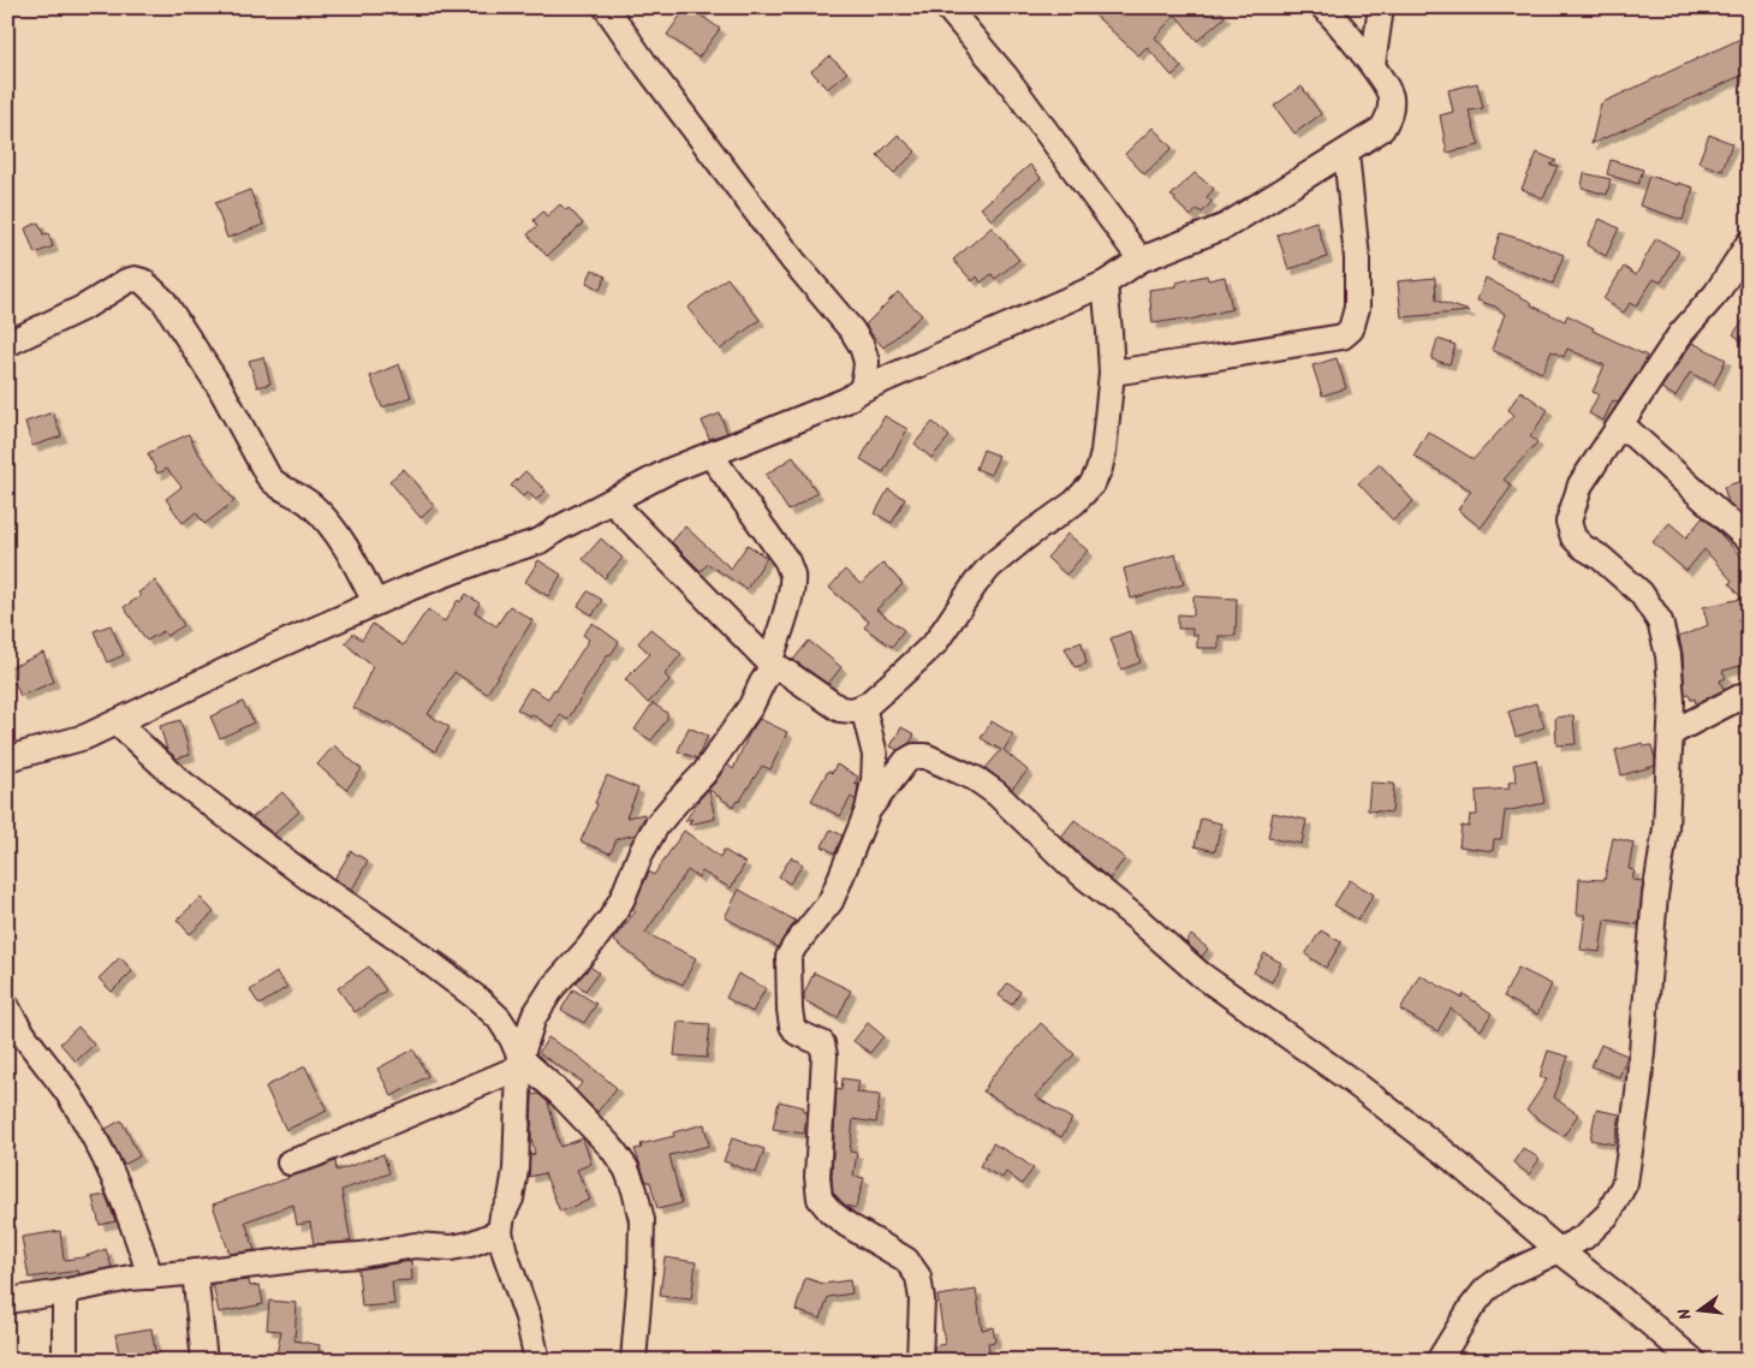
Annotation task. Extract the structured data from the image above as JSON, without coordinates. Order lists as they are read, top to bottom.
{
  "north": "left"
}
